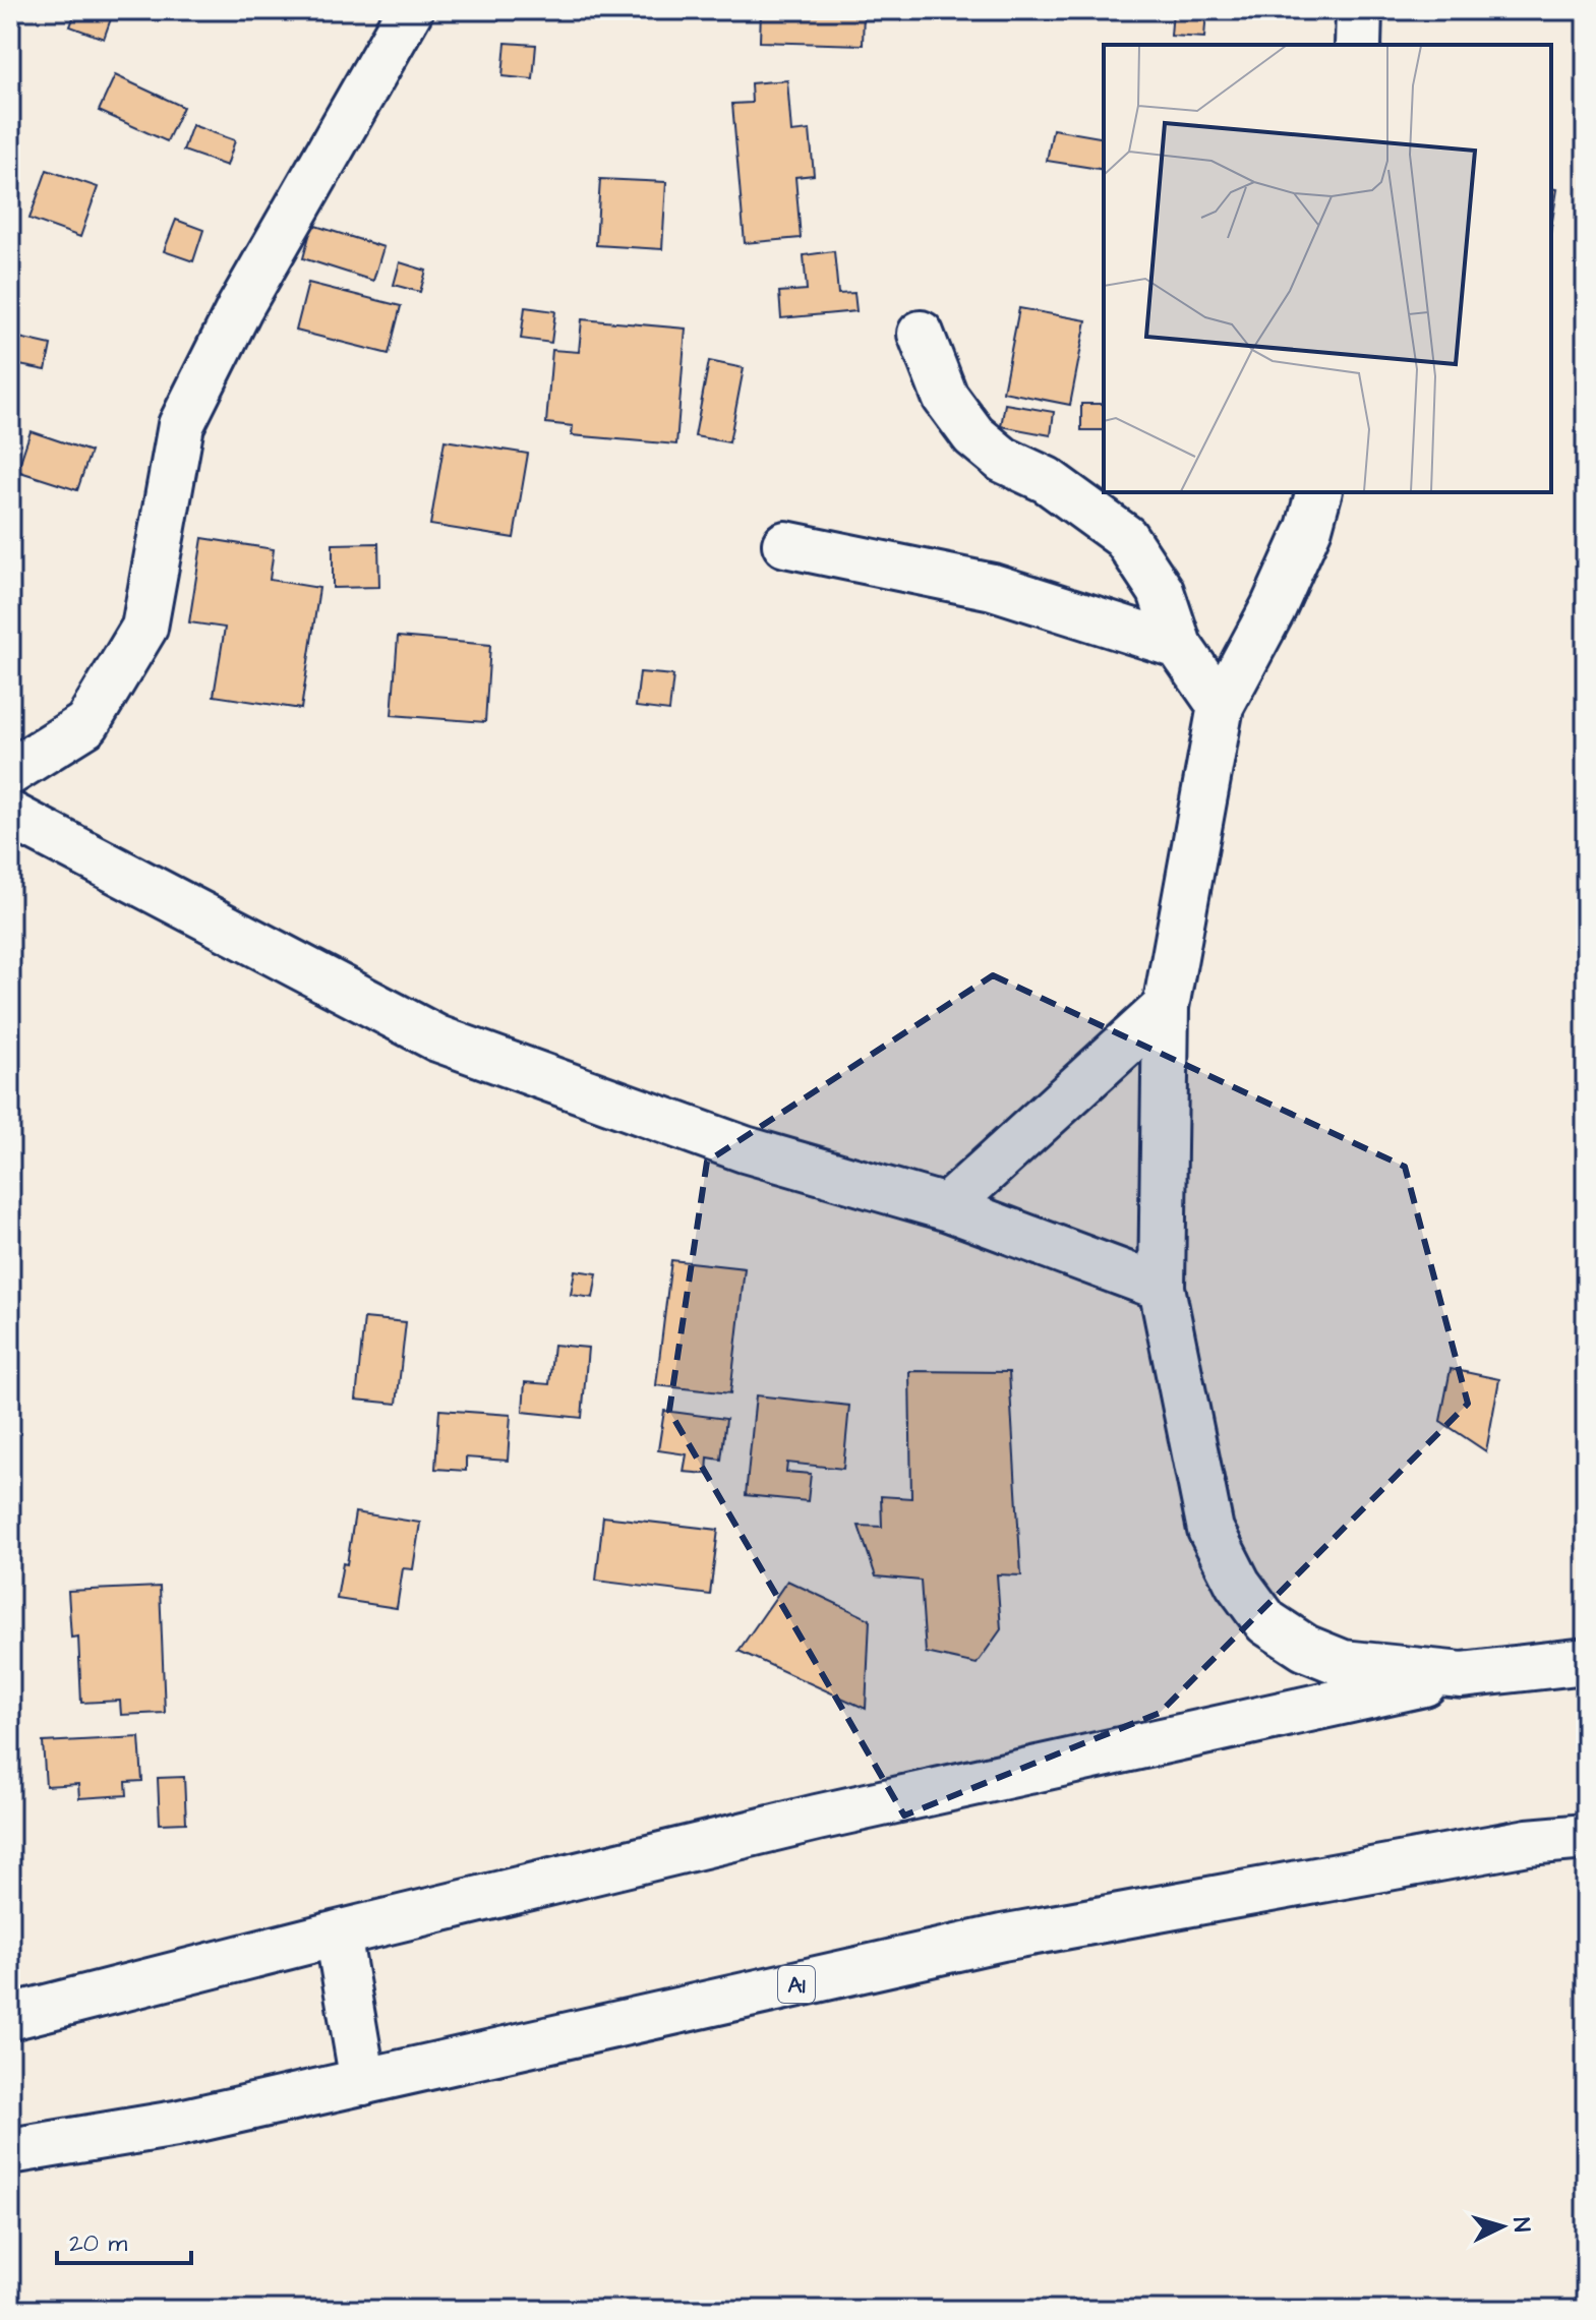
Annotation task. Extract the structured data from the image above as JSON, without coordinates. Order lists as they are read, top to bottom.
{
  "streets": {
    "main road": ["A1"]
  },
  "scale_bar": "20 m",
  "north": "right"
}
